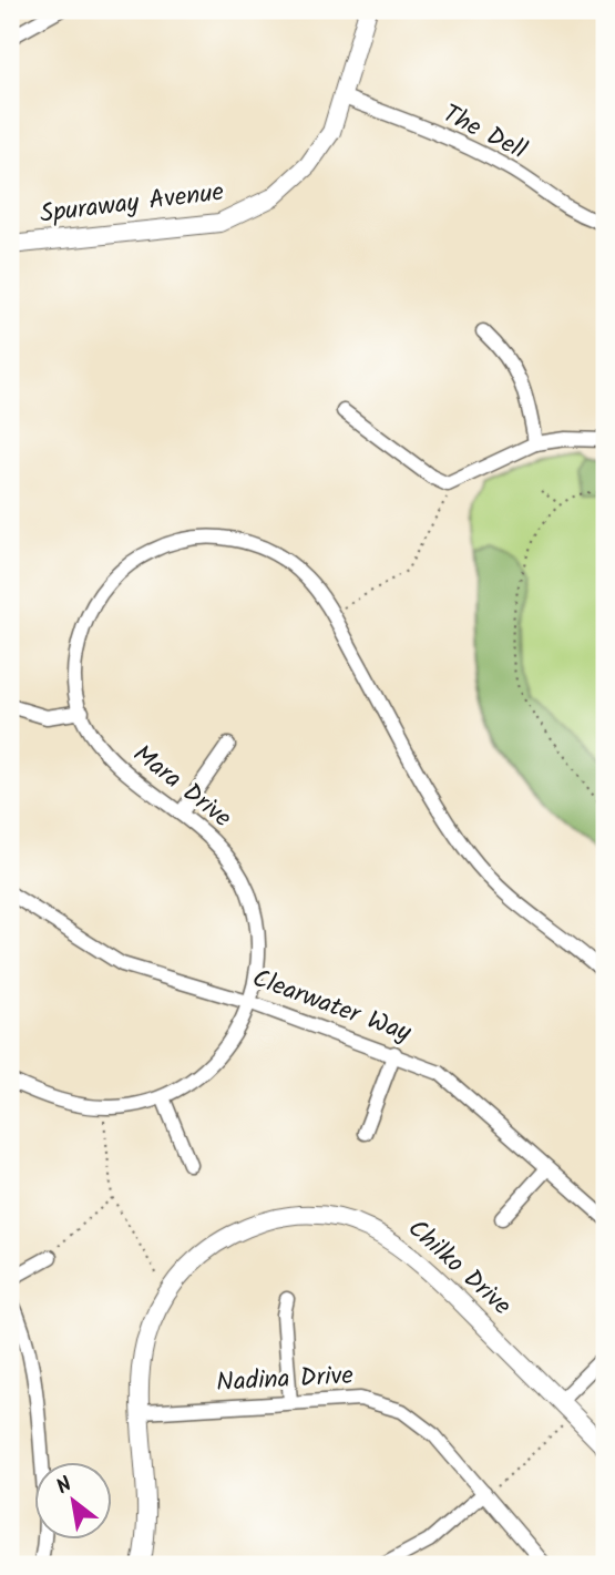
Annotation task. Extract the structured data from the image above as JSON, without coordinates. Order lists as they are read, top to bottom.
{
  "streets": {
    "street": [
      "The Dell",
      "Spuraway Avenue",
      "Mara Drive",
      "Clearwater Way",
      "Chilko Drive",
      "Nadina Drive"
    ]
  },
  "crossings": [
    ["The Dell", "Spuraway Avenue"],
    ["Mara Drive", "Clearwater Way"],
    ["Chilko Drive", "Nadina Drive"]
  ],
  "north": "top left"
}
